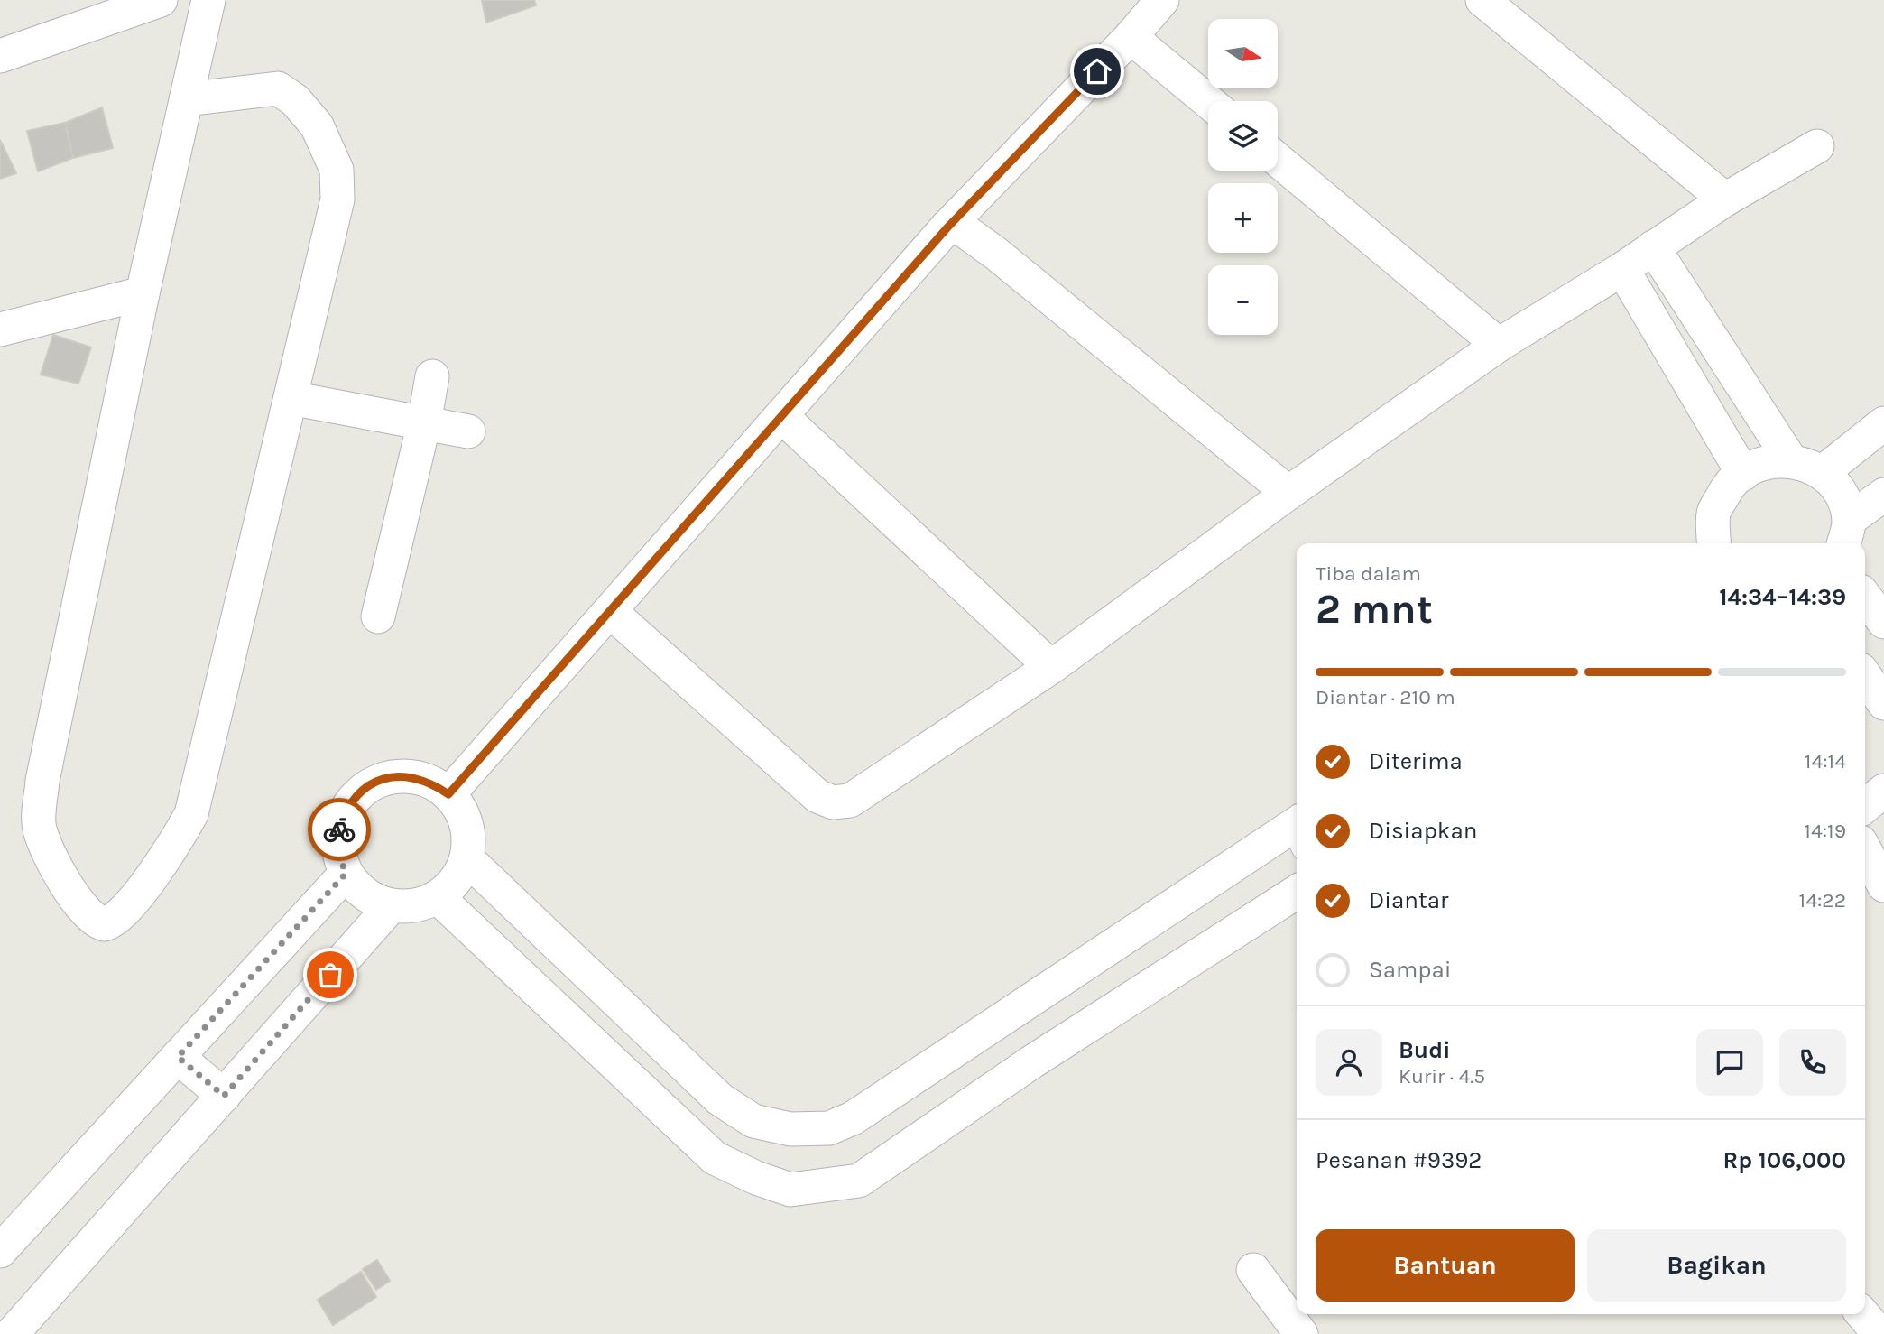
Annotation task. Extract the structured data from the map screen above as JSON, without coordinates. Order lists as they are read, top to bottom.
{
  "north": "right",
  "page": {
    "map_buttons": ["+", "−"],
    "heading": ["2 mnt", "Tiba dalam", "14:34–14:39"],
    "panel": [
      "Budi",
      "Kurir · 4.5",
      "Pesanan #9392",
      "Rp 106,000"
    ],
    "bar": "Diantar · 210 m",
    "list": [
      ["Diterima", "14:14"],
      ["Disiapkan", "14:19"],
      ["Diantar", "14:22"],
      "Sampai"
    ],
    "buttons": ["Bantuan", "Bagikan"]
  }
}
